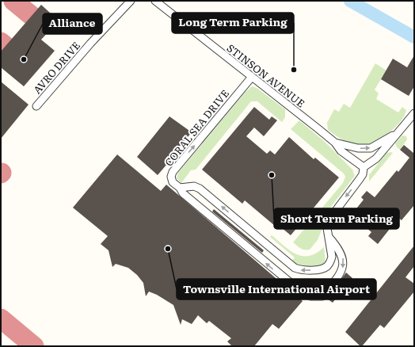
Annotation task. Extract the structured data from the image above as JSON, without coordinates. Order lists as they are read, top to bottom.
{
  "streets": {
    "street": ["AVRO DRIVE", "STINSON AVENUE", "CORAL SEA DRIVE"]
  },
  "crossings": [
    ["STINSON AVENUE", "CORAL SEA DRIVE"]
  ],
  "one_way": ["CORAL SEA DRIVE"],
  "places": [
    "Alliance",
    "Long Term Parking",
    "Short Term Parking",
    "Townsville International Airport"
  ]
}
